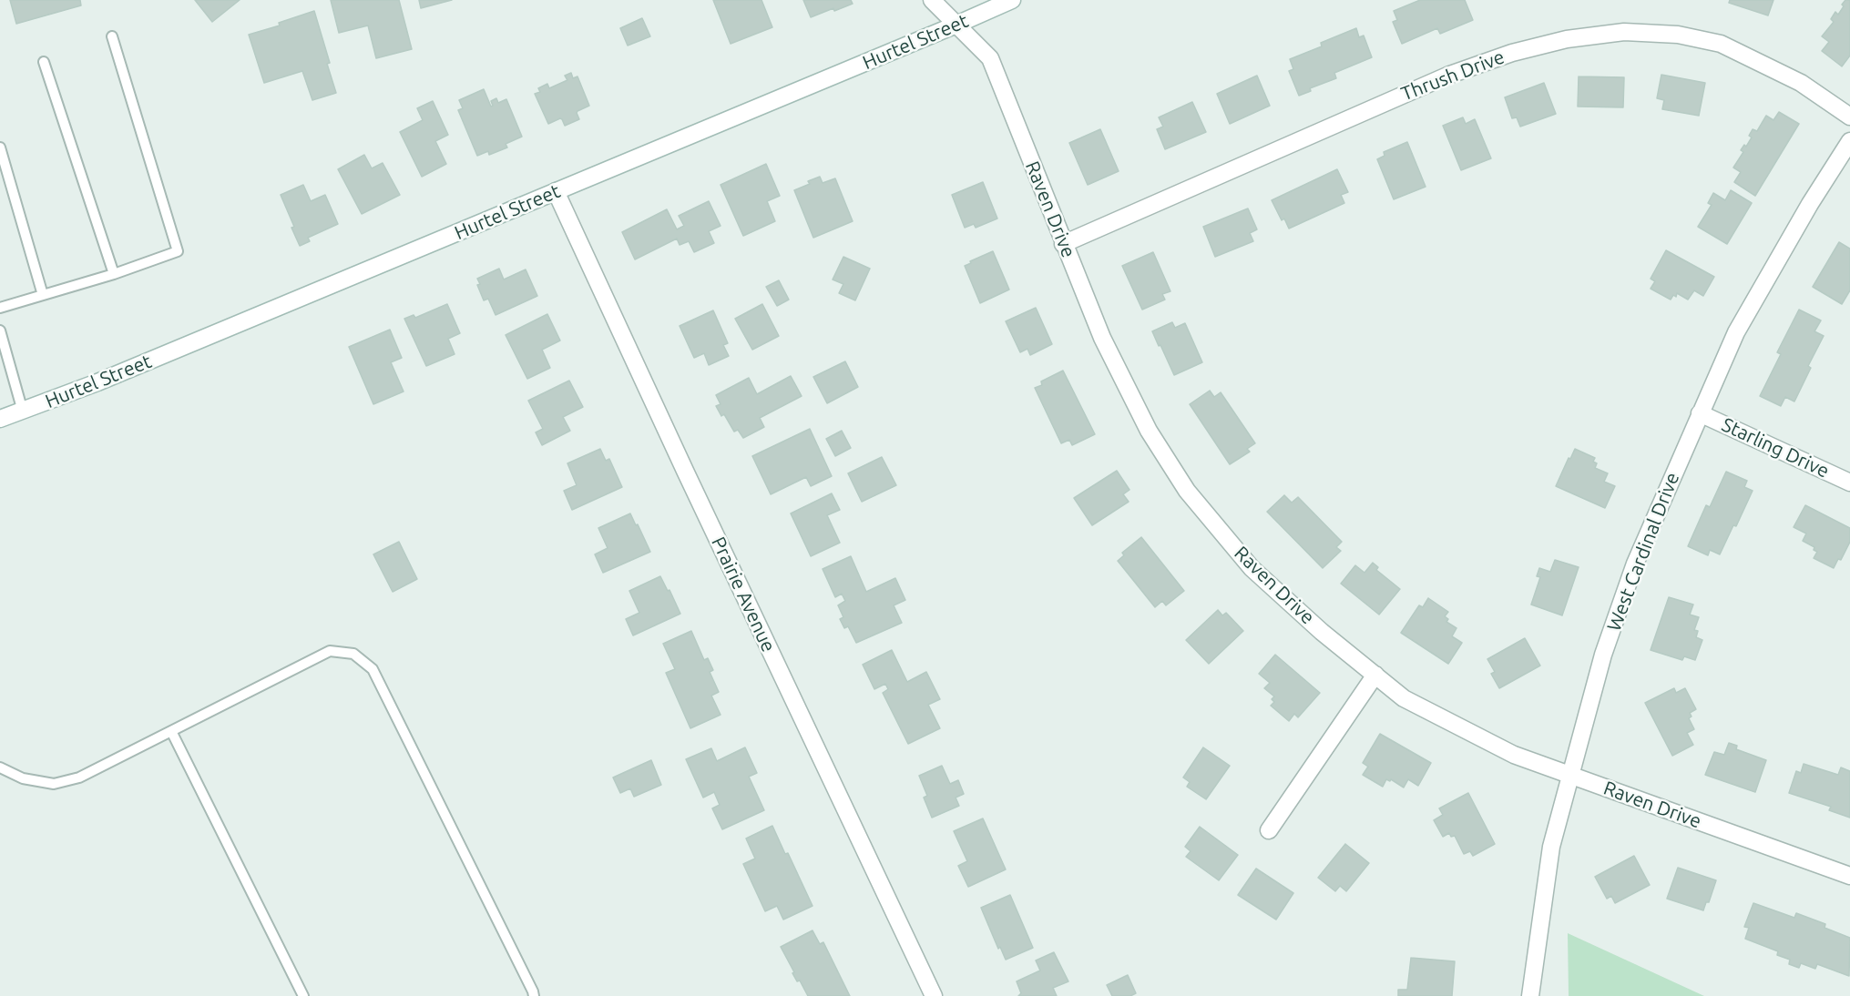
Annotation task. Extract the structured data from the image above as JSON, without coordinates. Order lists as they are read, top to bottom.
{
  "streets": {
    "street": [
      "Hurtel Street",
      "Thrush Drive",
      "Raven Drive",
      "Starling Drive",
      "West Cardinal Drive",
      "Prairie Avenue"
    ]
  },
  "crossings": [
    ["Hurtel Street", "Raven Drive"],
    ["Hurtel Street", "Prairie Avenue"],
    ["Thrush Drive", "Raven Drive"],
    ["Raven Drive", "West Cardinal Drive"],
    ["Starling Drive", "West Cardinal Drive"]
  ]
}
